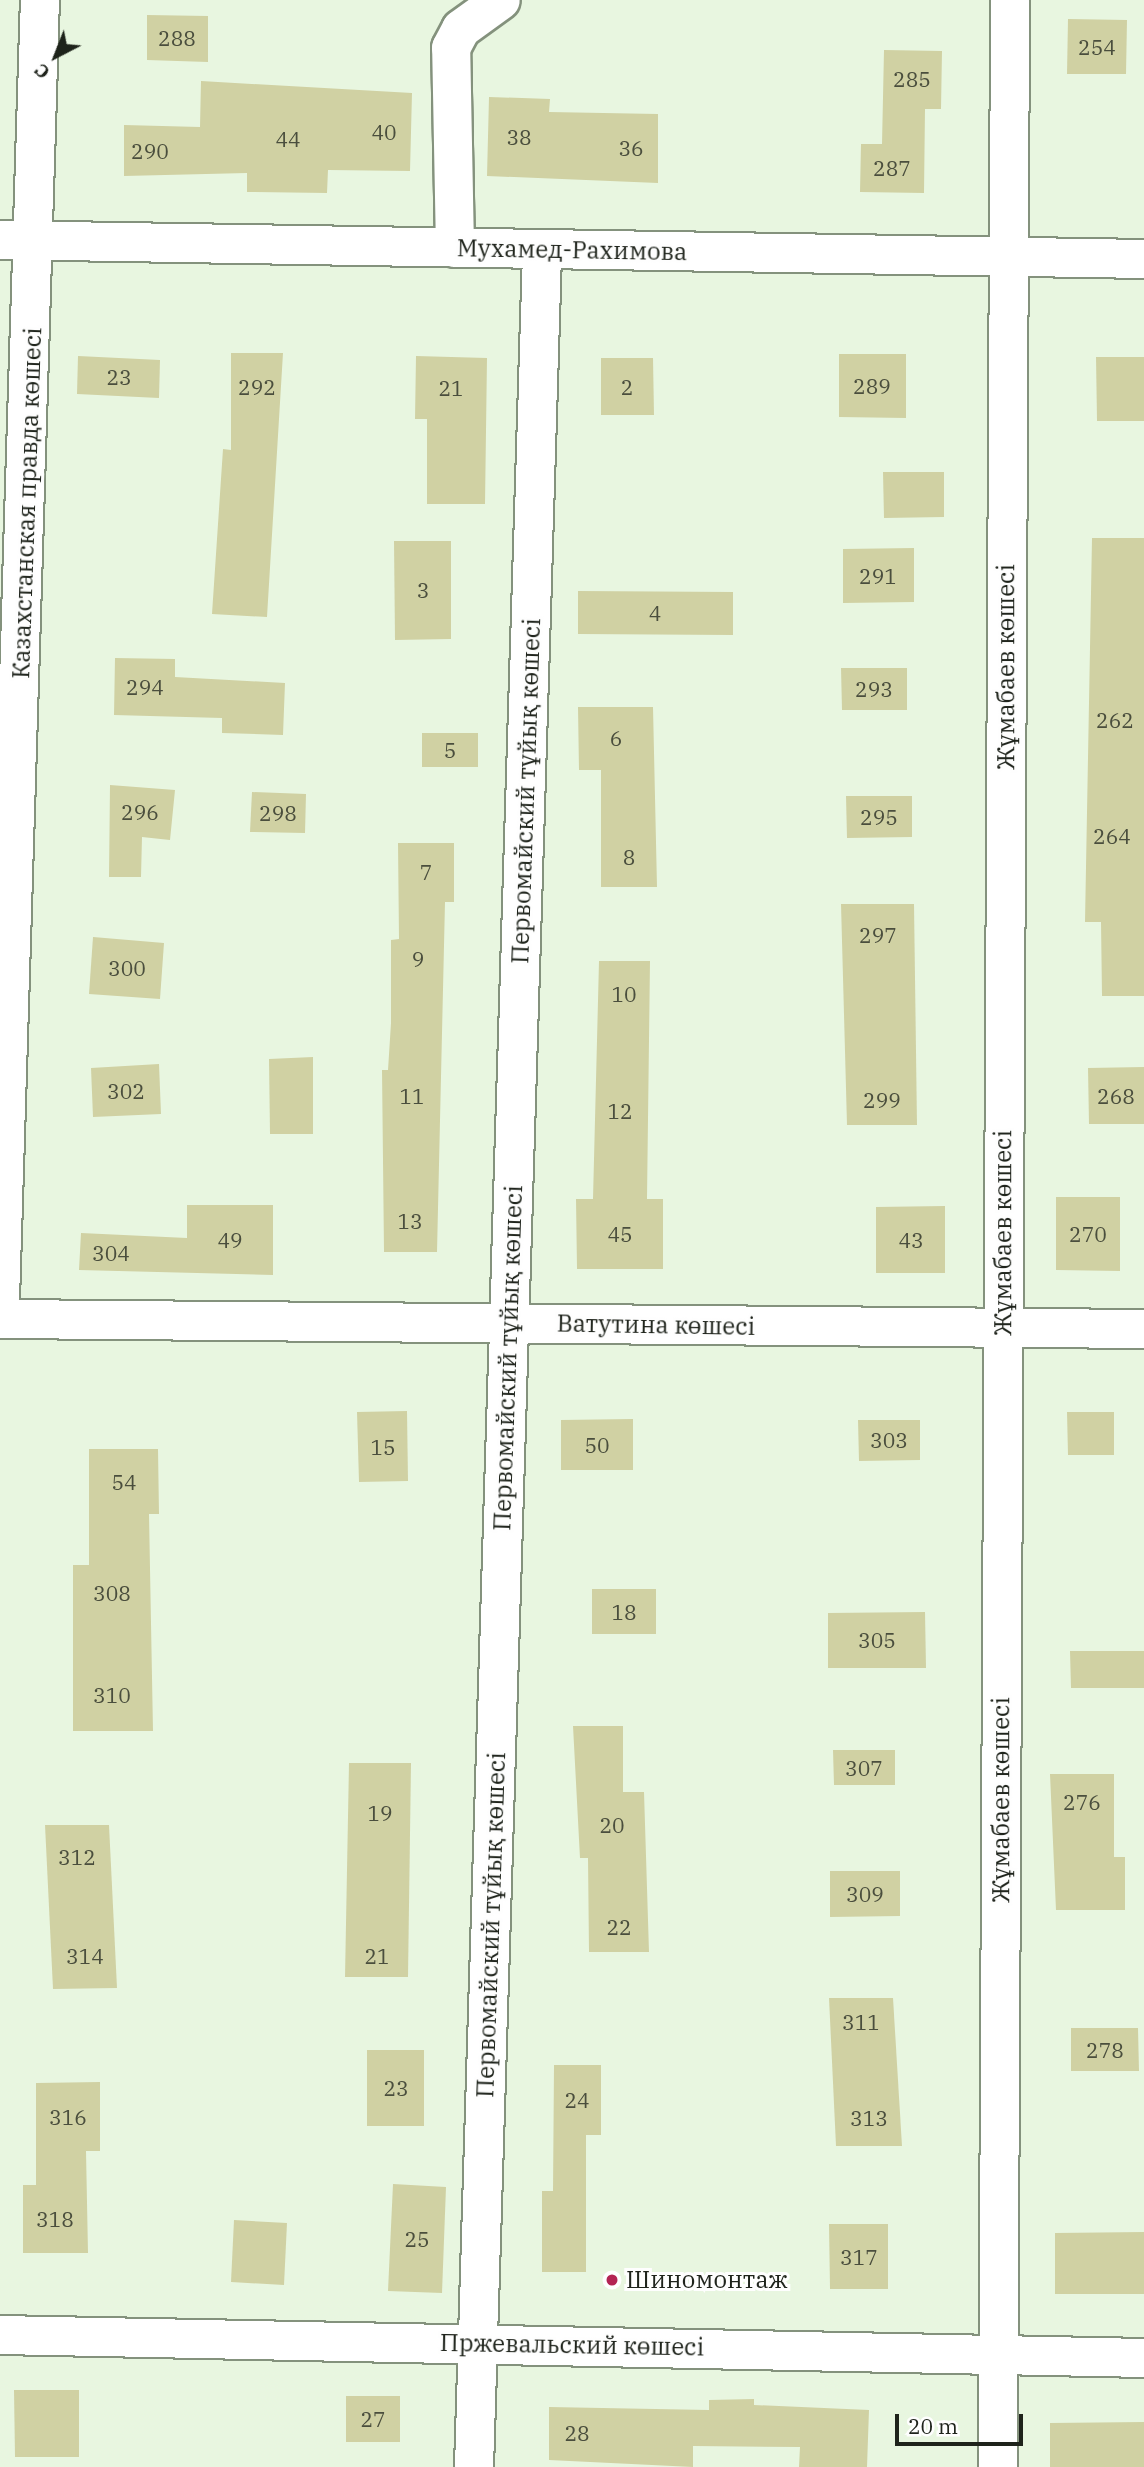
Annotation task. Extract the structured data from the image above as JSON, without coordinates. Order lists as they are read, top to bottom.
{
  "streets": {
    "street": [
      "Мухамед-Рахимова",
      "Казахстанская правда көшесі",
      "Жұмабаев көшесі",
      "Первомайский тұйық көшесі",
      "Ватутина көшесі",
      "Пржевальский көшесі"
    ]
  },
  "crossings": [
    ["Мухамед-Рахимова", "Казахстанская правда көшесі"],
    ["Мухамед-Рахимова", "Жұмабаев көшесі"],
    ["Мухамед-Рахимова", "Первомайский тұйық көшесі"],
    ["Жұмабаев көшесі", "Ватутина көшесі"],
    ["Жұмабаев көшесі", "Пржевальский көшесі"],
    ["Первомайский тұйық көшесі", "Ватутина көшесі"],
    ["Первомайский тұйық көшесі", "Пржевальский көшесі"]
  ],
  "places": ["Шиномонтаж"],
  "house_numbers": [
    "288",
    "254",
    "285",
    "40",
    "38",
    "44",
    "36",
    "290",
    "287",
    "23",
    "289",
    "292",
    "2",
    "21",
    "291",
    "3",
    "4",
    "294",
    "293",
    "262",
    "6",
    "5",
    "296",
    "298",
    "295",
    "264",
    "8",
    "7",
    "297",
    "9",
    "300",
    "10",
    "302",
    "11",
    "268",
    "299",
    "12",
    "13",
    "45",
    "270",
    "49",
    "43",
    "304",
    "303",
    "50",
    "15",
    "54",
    "308",
    "18",
    "305",
    "310",
    "307",
    "276",
    "19",
    "20",
    "312",
    "309",
    "22",
    "314",
    "21",
    "311",
    "278",
    "23",
    "24",
    "316",
    "313",
    "318",
    "25",
    "317",
    "27",
    "28"
  ],
  "scale_bar": "20 m",
  "north": "bottom left"
}
